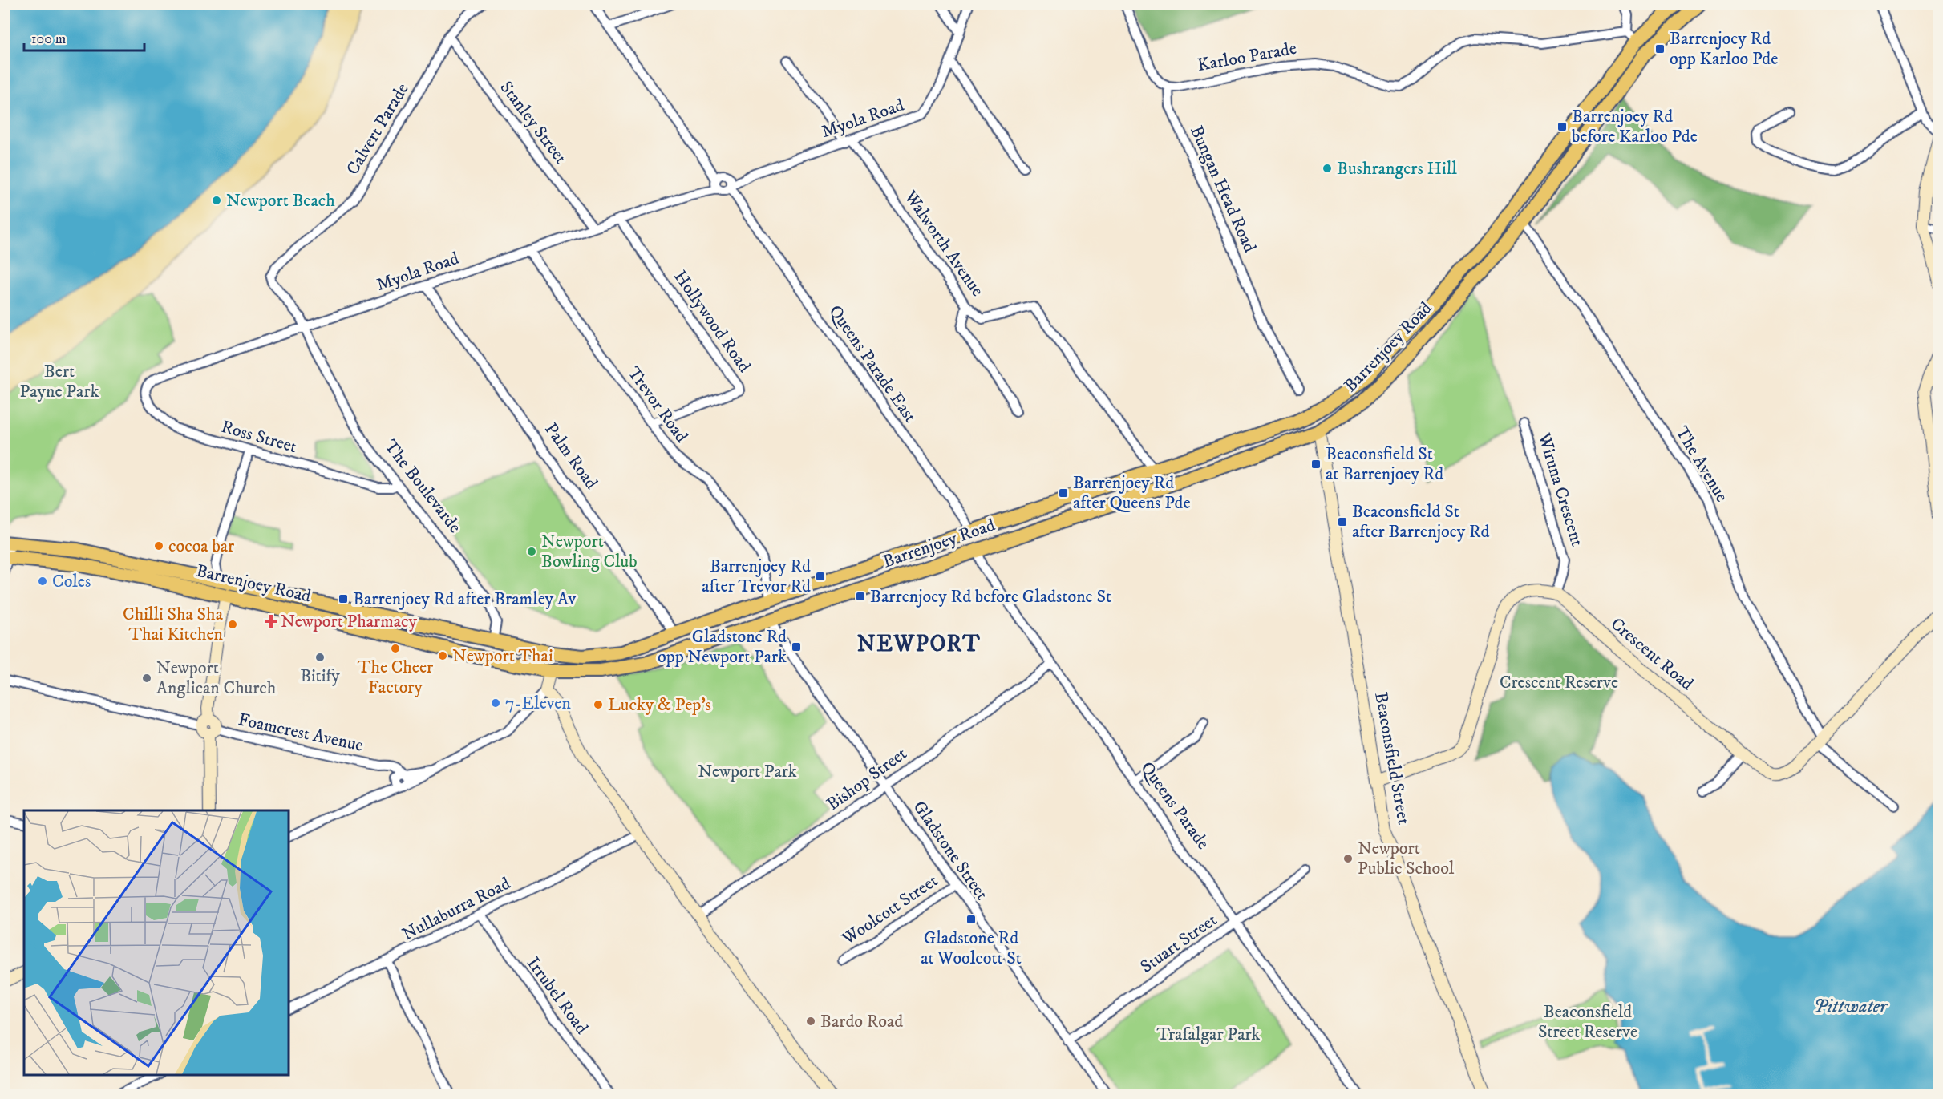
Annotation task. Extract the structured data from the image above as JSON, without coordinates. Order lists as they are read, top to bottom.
{
  "streets": {
    "main road": [
      "Karloo Parade",
      "Barrenjoey Road",
      "Palm Road",
      "Beaconsfield Street",
      "Queens Parade"
    ],
    "street": [
      "Myola Road",
      "Stanley Street",
      "Calvert Parade",
      "Bungan Head Road",
      "Walworth Avenue",
      "Hollywood Road",
      "Queens Parade East",
      "Trevor Road",
      "Ross Street",
      "The Avenue",
      "The Boulevarde",
      "Wiruna Crescent",
      "Crescent Road",
      "Foamcrest Avenue",
      "Bishop Street",
      "Gladstone Street",
      "Nullaburra Road",
      "Woolcott Street",
      "Stuart Street",
      "Irrubel Road"
    ]
  },
  "crossings": [
    ["Karloo Parade", "Bungan Head Road"],
    ["Karloo Parade", "Barrenjoey Road"],
    ["Myola Road", "Stanley Street"],
    ["Myola Road", "Calvert Parade"],
    ["Myola Road", "Walworth Avenue"],
    ["Myola Road", "Hollywood Road"],
    ["Myola Road", "Queens Parade East"],
    ["Myola Road", "Trevor Road"],
    ["Myola Road", "Ross Street"],
    ["Myola Road", "Palm Road"],
    ["Myola Road", "The Boulevarde"],
    ["Stanley Street", "Calvert Parade"],
    ["Calvert Parade", "The Boulevarde"],
    ["Walworth Avenue", "Barrenjoey Road"],
    ["Hollywood Road", "Trevor Road"],
    ["Barrenjoey Road", "Queens Parade East"],
    ["Barrenjoey Road", "Trevor Road"],
    ["Barrenjoey Road", "Palm Road"],
    ["Barrenjoey Road", "The Avenue"],
    ["Barrenjoey Road", "The Boulevarde"],
    ["Barrenjoey Road", "Beaconsfield Street"],
    ["Barrenjoey Road", "Queens Parade"],
    ["Barrenjoey Road", "Gladstone Street"],
    ["Queens Parade East", "Queens Parade"],
    ["Ross Street", "The Boulevarde"],
    ["The Avenue", "Crescent Road"],
    ["Wiruna Crescent", "Crescent Road"],
    ["Bishop Street", "Queens Parade"],
    ["Bishop Street", "Gladstone Street"],
    ["Queens Parade", "Stuart Street"],
    ["Gladstone Street", "Woolcott Street"],
    ["Gladstone Street", "Stuart Street"],
    ["Nullaburra Road", "Irrubel Road"]
  ],
  "districts": ["NEWPORT"],
  "water": ["Pittwater"],
  "parks": [
    "Bert Payne Park",
    "Crescent Reserve",
    "Newport Park",
    "Beaconsfield Street Reserve",
    "Trafalgar Park"
  ],
  "places": {
    "transit": [
      "Barrenjoey Rd opp Karloo Pde",
      "Barrenjoey Rd before Karloo Pde",
      "Beaconsfield St at Barrenjoey Rd",
      "Barrenjoey Rd after Queens Pde",
      "Beaconsfield St after Barrenjoey Rd",
      "Barrenjoey Rd after Trevor Rd",
      "Barrenjoey Rd before Gladstone St",
      "Barrenjoey Rd after Bramley Av",
      "Gladstone Rd opp Newport Park",
      "Gladstone Rd at Woolcott St"
    ],
    "other": [
      "Bushrangers Hill",
      "Newport Beach",
      "cocoa bar",
      "Newport Bowling Club",
      "Coles",
      "Chilli Sha Sha Thai Kitchen",
      "The Cheer Factory",
      "Newport Thai",
      "Bitify",
      "Newport Anglican Church",
      "7-Eleven",
      "Lucky & Pep's",
      "Newport Public School",
      "Bardo Road"
    ],
    "health": ["Newport Pharmacy"]
  },
  "scale_bar": "100 m"
}
